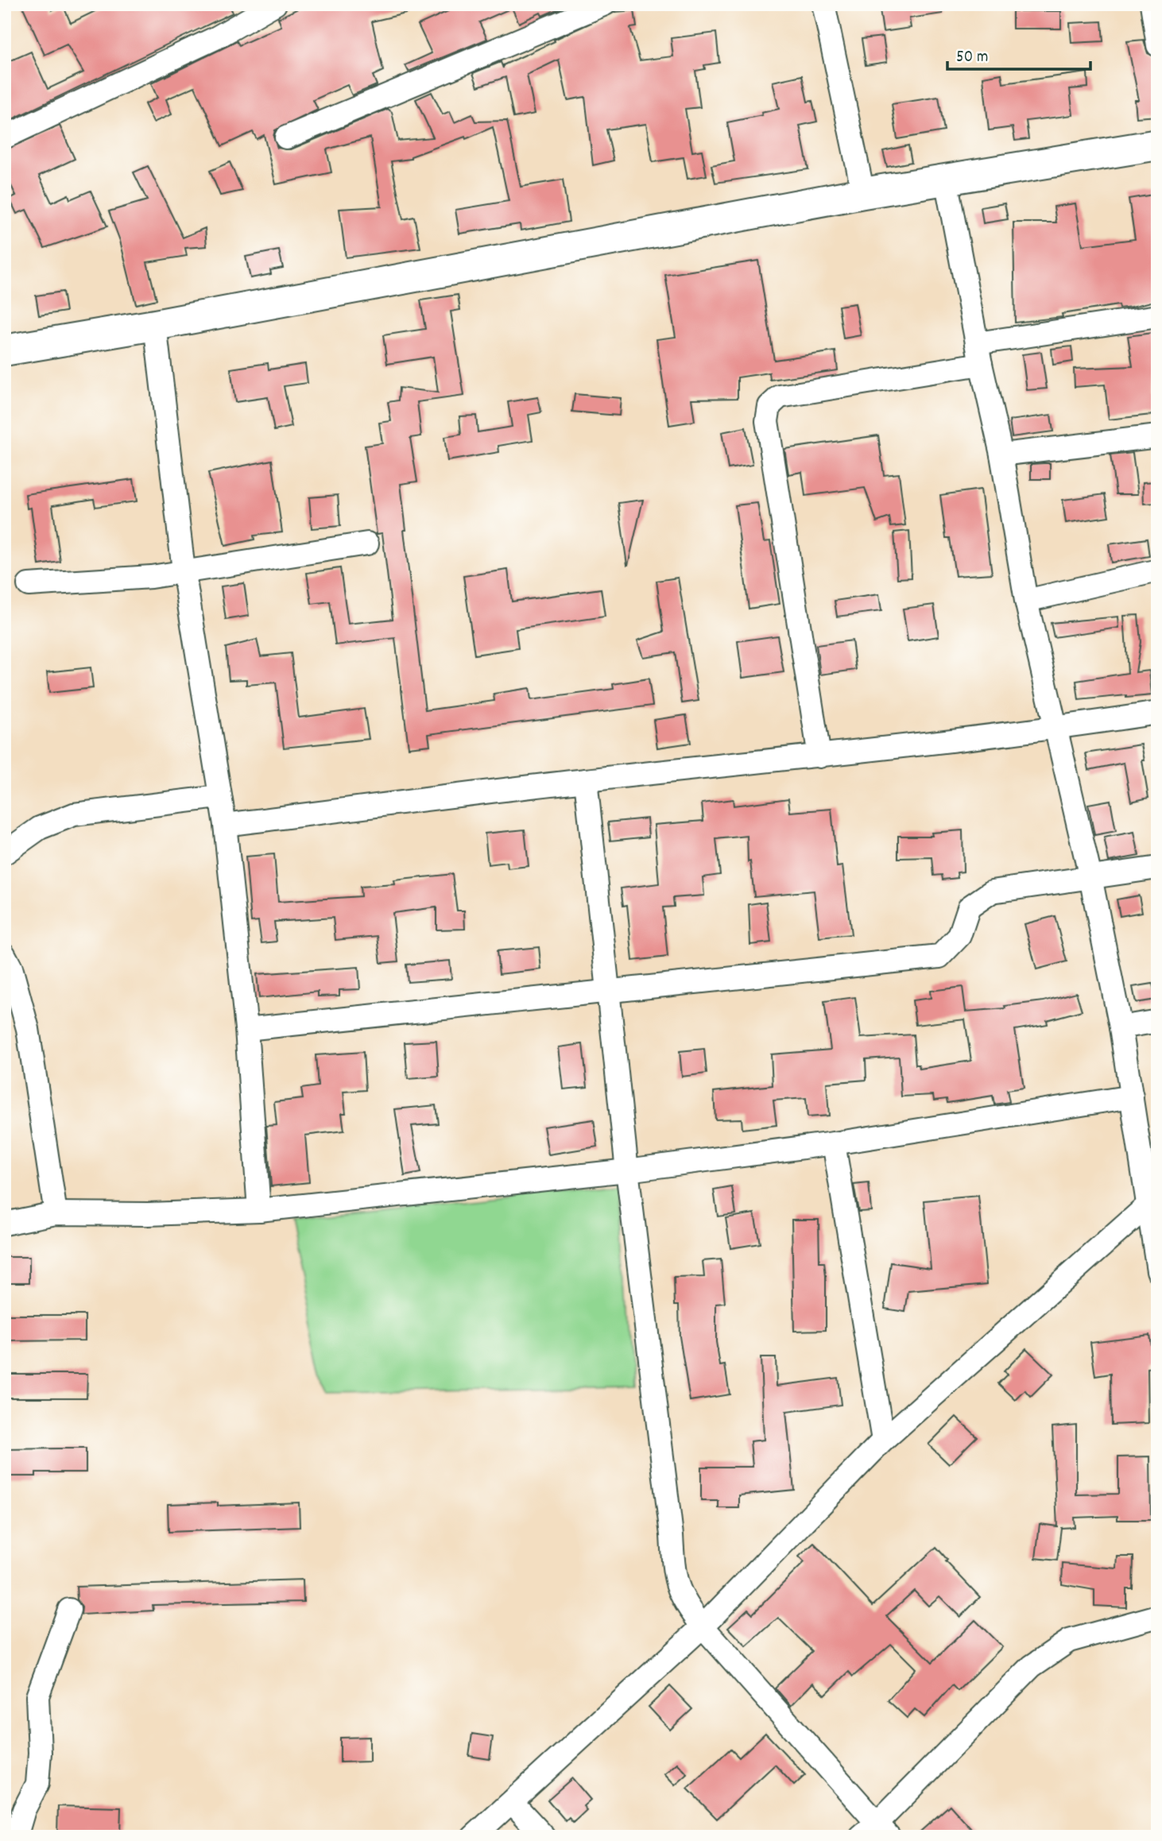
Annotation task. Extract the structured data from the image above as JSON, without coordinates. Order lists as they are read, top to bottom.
{
  "scale_bar": "50 m"
}
